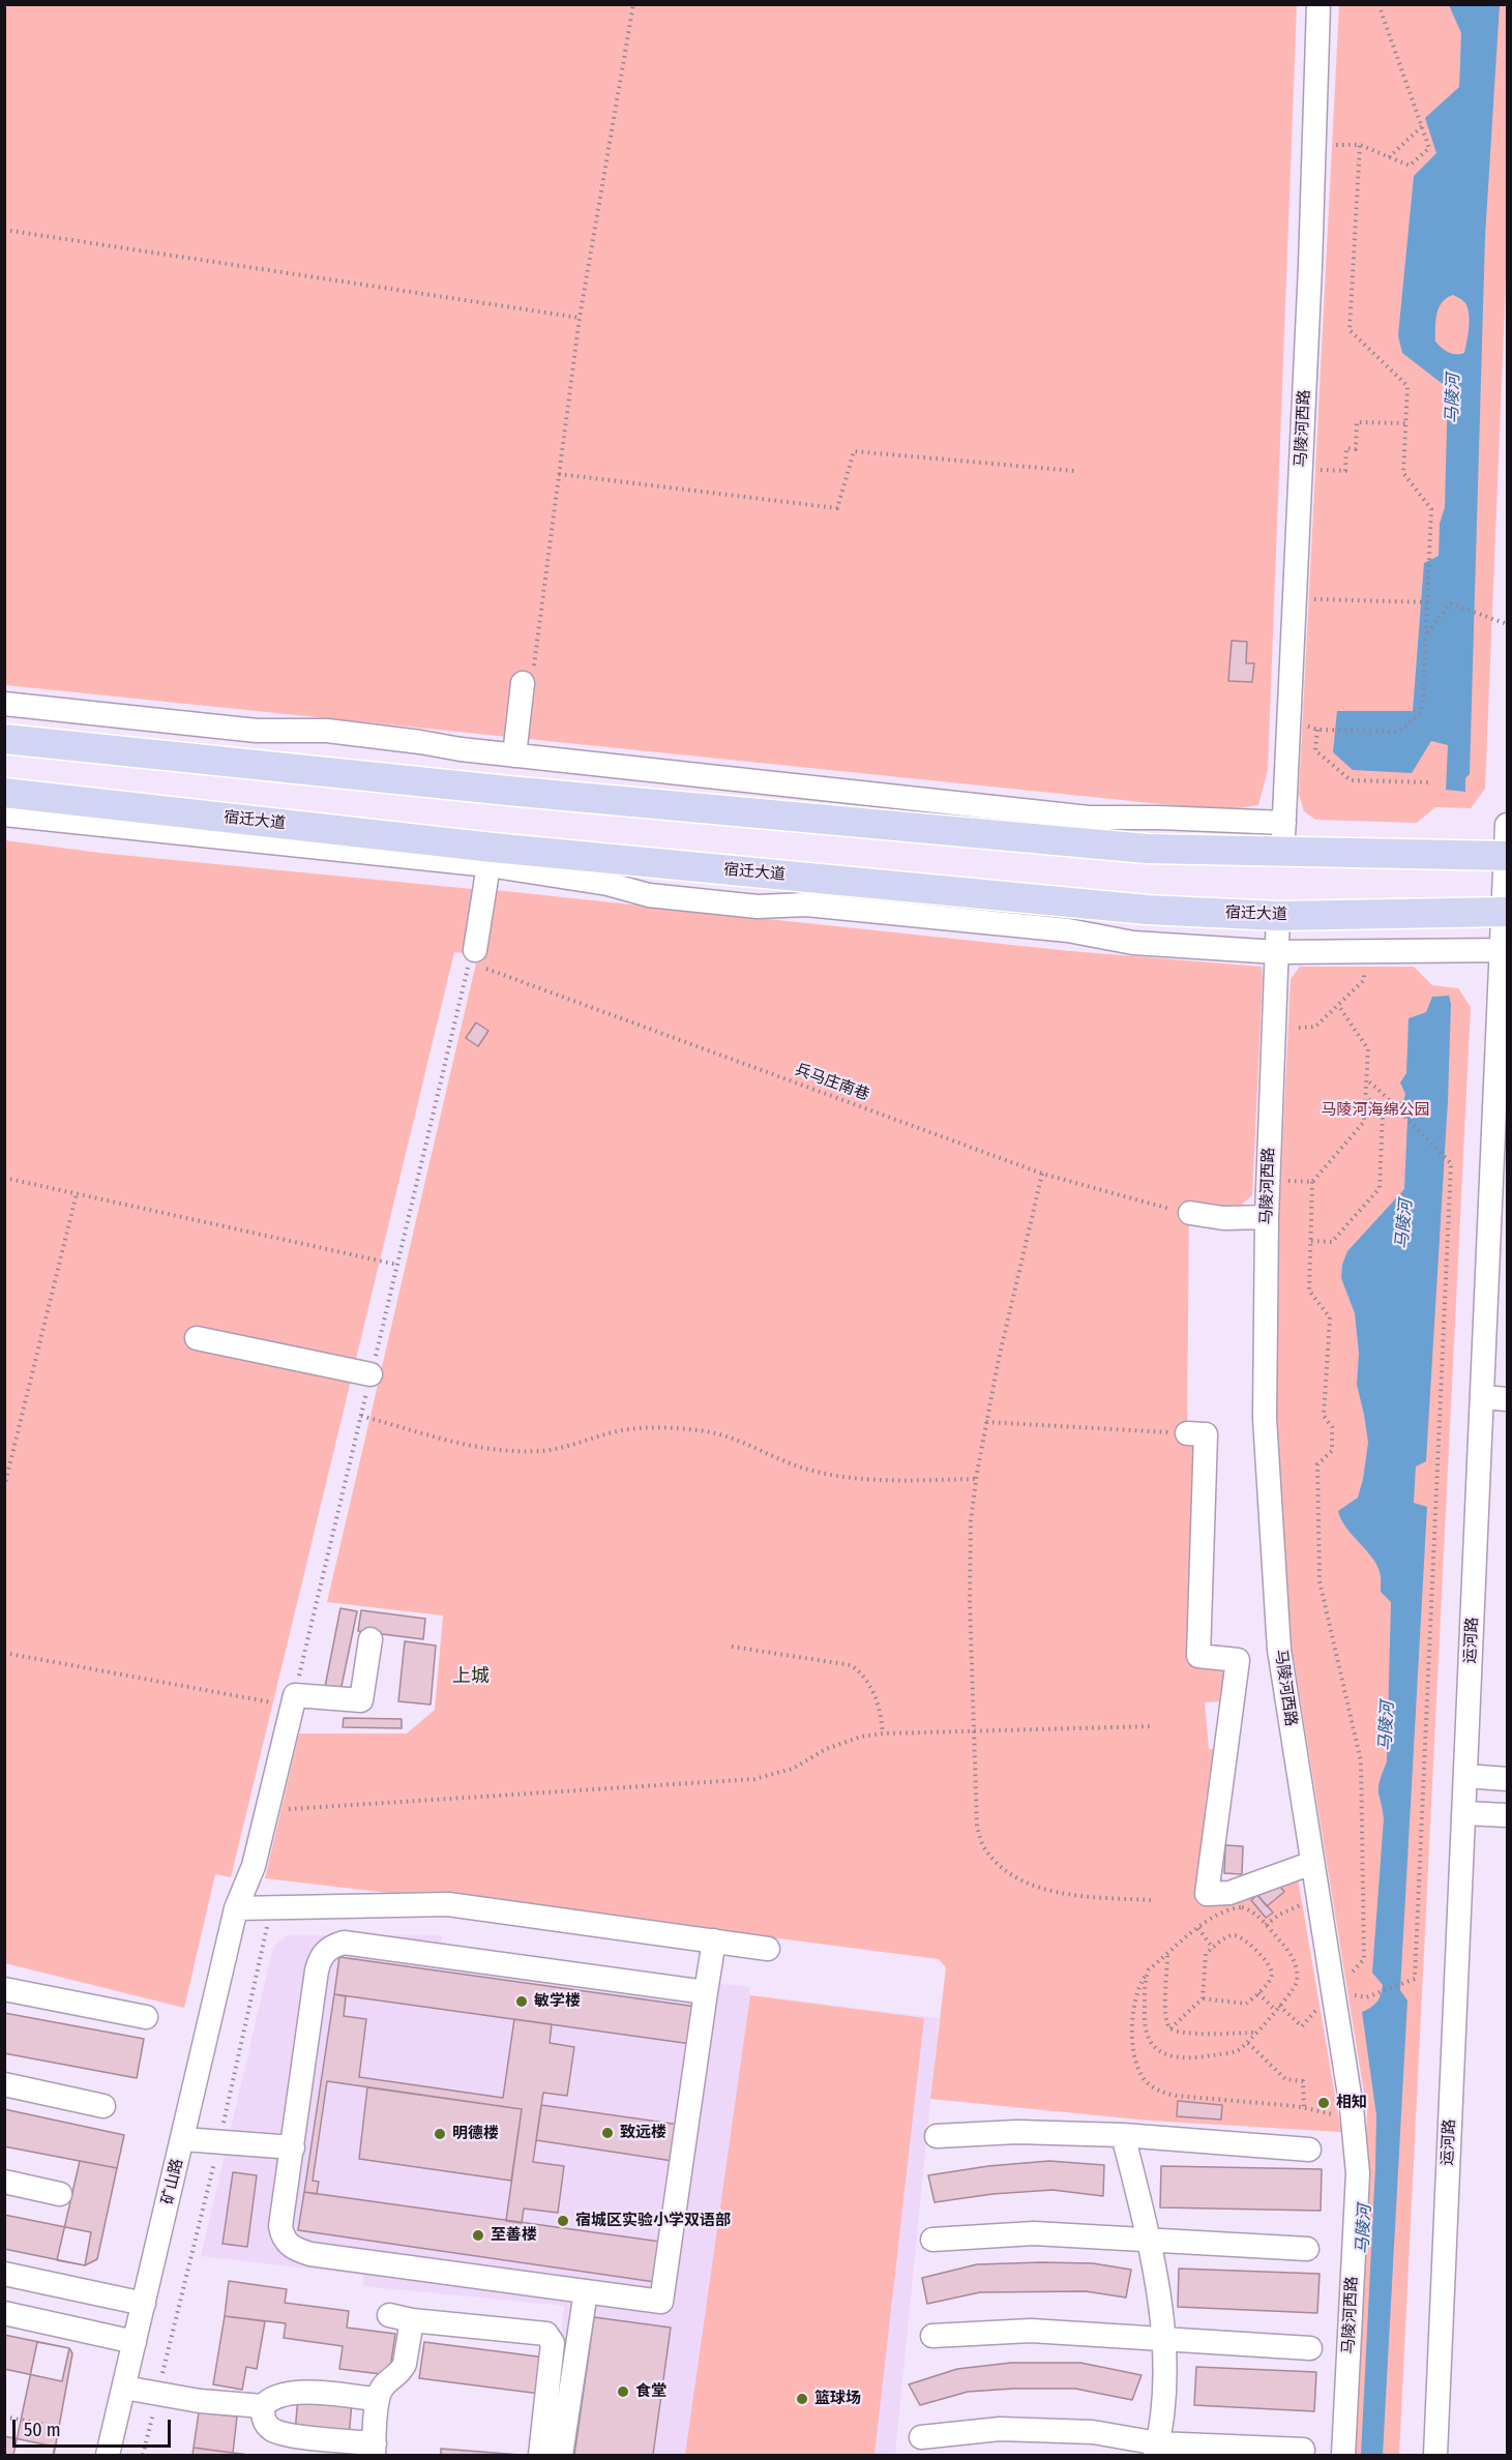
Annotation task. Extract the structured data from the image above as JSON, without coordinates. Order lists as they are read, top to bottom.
{
  "streets": {
    "main road": ["宿迁大道"],
    "street": ["马陵河西路", "运河路", "矿山路"],
    "path": ["兵马庄南巷"]
  },
  "crossings": [
    ["马陵河西路", "宿迁大道"],
    ["宿迁大道", "运河路"]
  ],
  "districts": ["上城"],
  "water": ["马陵河"],
  "parks": ["马陵河海绵公园"],
  "places": [
    "敏学楼",
    "相知",
    "致远楼",
    "明德楼",
    "宿城区实验小学双语部",
    "至善楼",
    "食堂",
    "篮球场"
  ],
  "scale_bar": "50 m"
}
